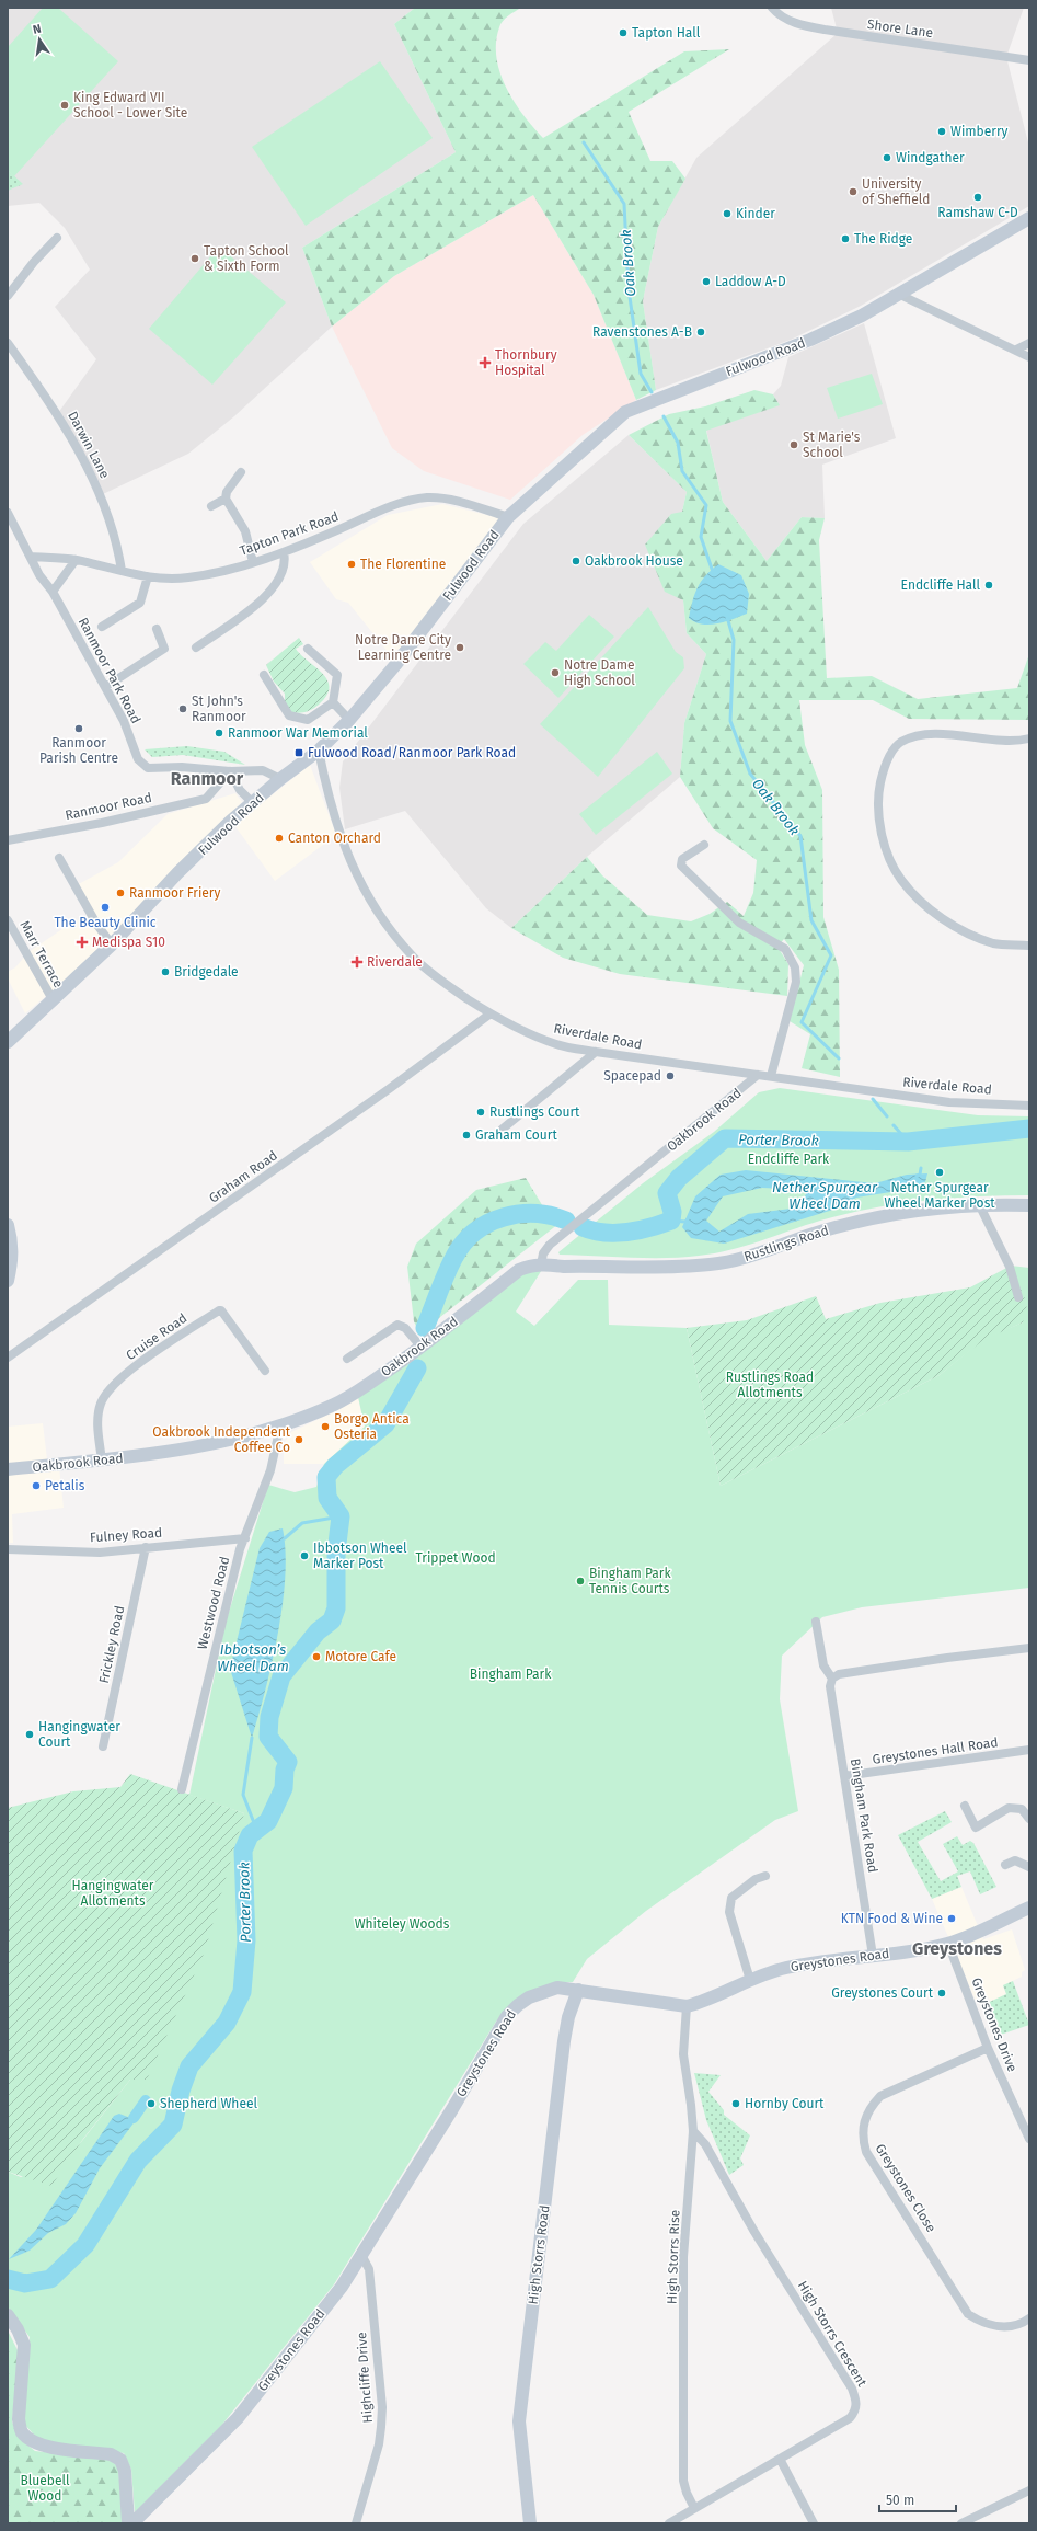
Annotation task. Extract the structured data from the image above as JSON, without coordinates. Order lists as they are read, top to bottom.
{
  "streets": {
    "street": [
      "Shore Lane",
      "Fulwood Road",
      "Darwin Lane",
      "Tapton Park Road",
      "Ranmoor Park Road",
      "Ranmoor Road",
      "Marr Terrace",
      "Riverdale Road",
      "Oakbrook Road",
      "Graham Road",
      "Rustlings Road",
      "Cruise Road",
      "Fulney Road",
      "Westwood Road",
      "Frickley Road",
      "Greystones Hall Road",
      "Bingham Park Road",
      "Greystones Road",
      "Greystones Drive",
      "Greystones Close",
      "High Storrs Road",
      "High Storrs Rise",
      "High Storrs Crescent",
      "Highcliffe Drive"
    ]
  },
  "crossings": [
    ["Fulwood Road", "Tapton Park Road"],
    ["Fulwood Road", "Marr Terrace"],
    ["Fulwood Road", "Riverdale Road"],
    ["Darwin Lane", "Tapton Park Road"],
    ["Tapton Park Road", "Ranmoor Park Road"],
    ["Ranmoor Park Road", "Ranmoor Road"],
    ["Riverdale Road", "Oakbrook Road"],
    ["Riverdale Road", "Graham Road"],
    ["Oakbrook Road", "Rustlings Road"],
    ["Oakbrook Road", "Cruise Road"],
    ["Oakbrook Road", "Westwood Road"],
    ["Fulney Road", "Westwood Road"],
    ["Fulney Road", "Frickley Road"],
    ["Greystones Hall Road", "Bingham Park Road"],
    ["Bingham Park Road", "Greystones Road"],
    ["Greystones Road", "Greystones Drive"],
    ["Greystones Road", "High Storrs Road"],
    ["Greystones Road", "High Storrs Rise"],
    ["Greystones Road", "Highcliffe Drive"],
    ["Greystones Drive", "Greystones Close"],
    ["High Storrs Rise", "High Storrs Crescent"]
  ],
  "districts": ["Ranmoor", "Greystones"],
  "water": [
    "Oak Brook",
    "Porter Brook",
    "Nether Spurgear Wheel Dam",
    "Ibbotson’s Wheel Dam"
  ],
  "parks": [
    "Endcliffe Park",
    "Rustlings Road Allotments",
    "Trippet Wood",
    "Bingham Park",
    "Hangingwater Allotments",
    "Whiteley Woods",
    "Bluebell Wood"
  ],
  "places": {
    "other": [
      "Tapton Hall",
      "King Edward VII School - Lower Site",
      "Wimberry",
      "Windgather",
      "University of Sheffield",
      "Ramshaw C-D",
      "Kinder",
      "The Ridge",
      "Tapton School & Sixth Form",
      "Laddow A-D",
      "Ravenstones A-B",
      "St Marie's School",
      "Oakbrook House",
      "The Florentine",
      "Endcliffe Hall",
      "Notre Dame City Learning Centre",
      "Notre Dame High School",
      "St John's Ranmoor",
      "Ranmoor Parish Centre",
      "Ranmoor War Memorial",
      "Canton Orchard",
      "Ranmoor Friery",
      "The Beauty Clinic",
      "Bridgedale",
      "Spacepad",
      "Rustlings Court",
      "Graham Court",
      "Nether Spurgear Wheel Marker Post",
      "Borgo Antica Osteria",
      "Oakbrook Independent Coffee Co",
      "Petalis",
      "Ibbotson Wheel Marker Post",
      "Bingham Park Tennis Courts",
      "Motore Cafe",
      "Hangingwater Court",
      "KTN Food & Wine",
      "Greystones Court",
      "Shepherd Wheel",
      "Hornby Court"
    ],
    "health": ["Thornbury Hospital", "Medispa S10", "Riverdale"],
    "transit": ["Fulwood Road/Ranmoor Park Road"]
  },
  "scale_bar": "50 m",
  "north": "top"
}
